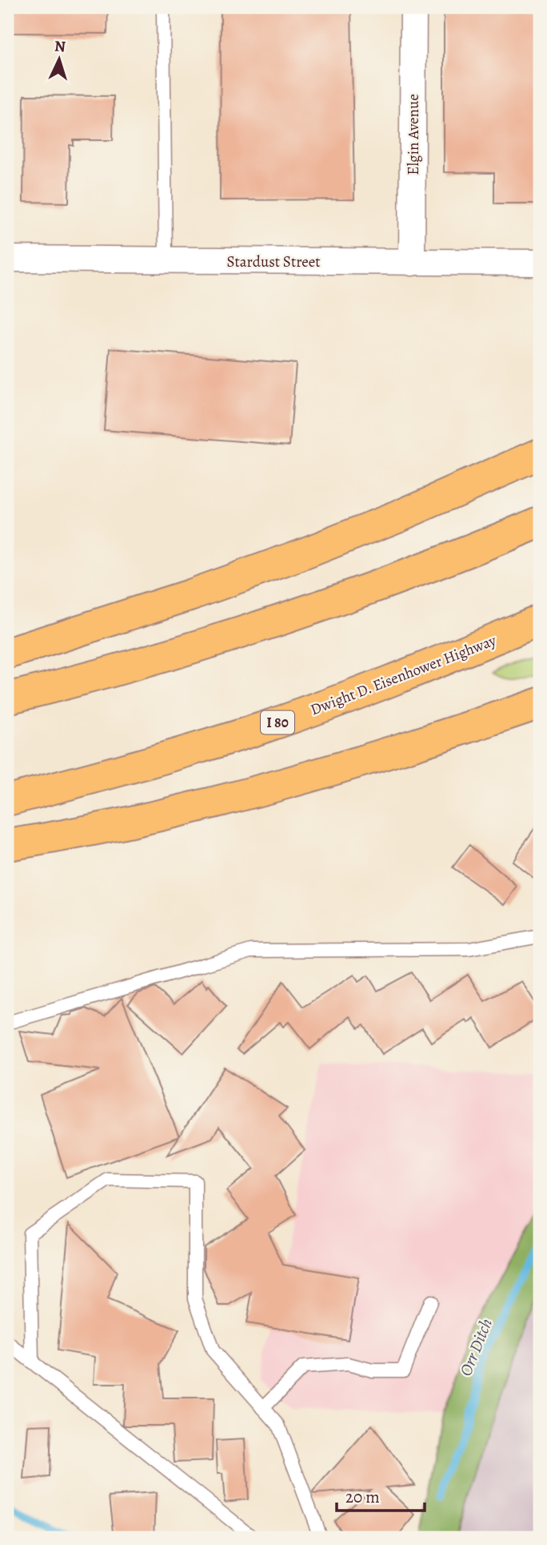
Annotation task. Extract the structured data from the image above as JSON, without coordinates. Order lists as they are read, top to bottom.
{
  "streets": {
    "highway": ["Dwight D. Eisenhower Highway", "I 80"],
    "street": ["Elgin Avenue", "Stardust Street"]
  },
  "crossings": [
    ["Elgin Avenue", "Stardust Street"]
  ],
  "water": ["Orr Ditch"],
  "scale_bar": "20 m",
  "north": "top"
}
